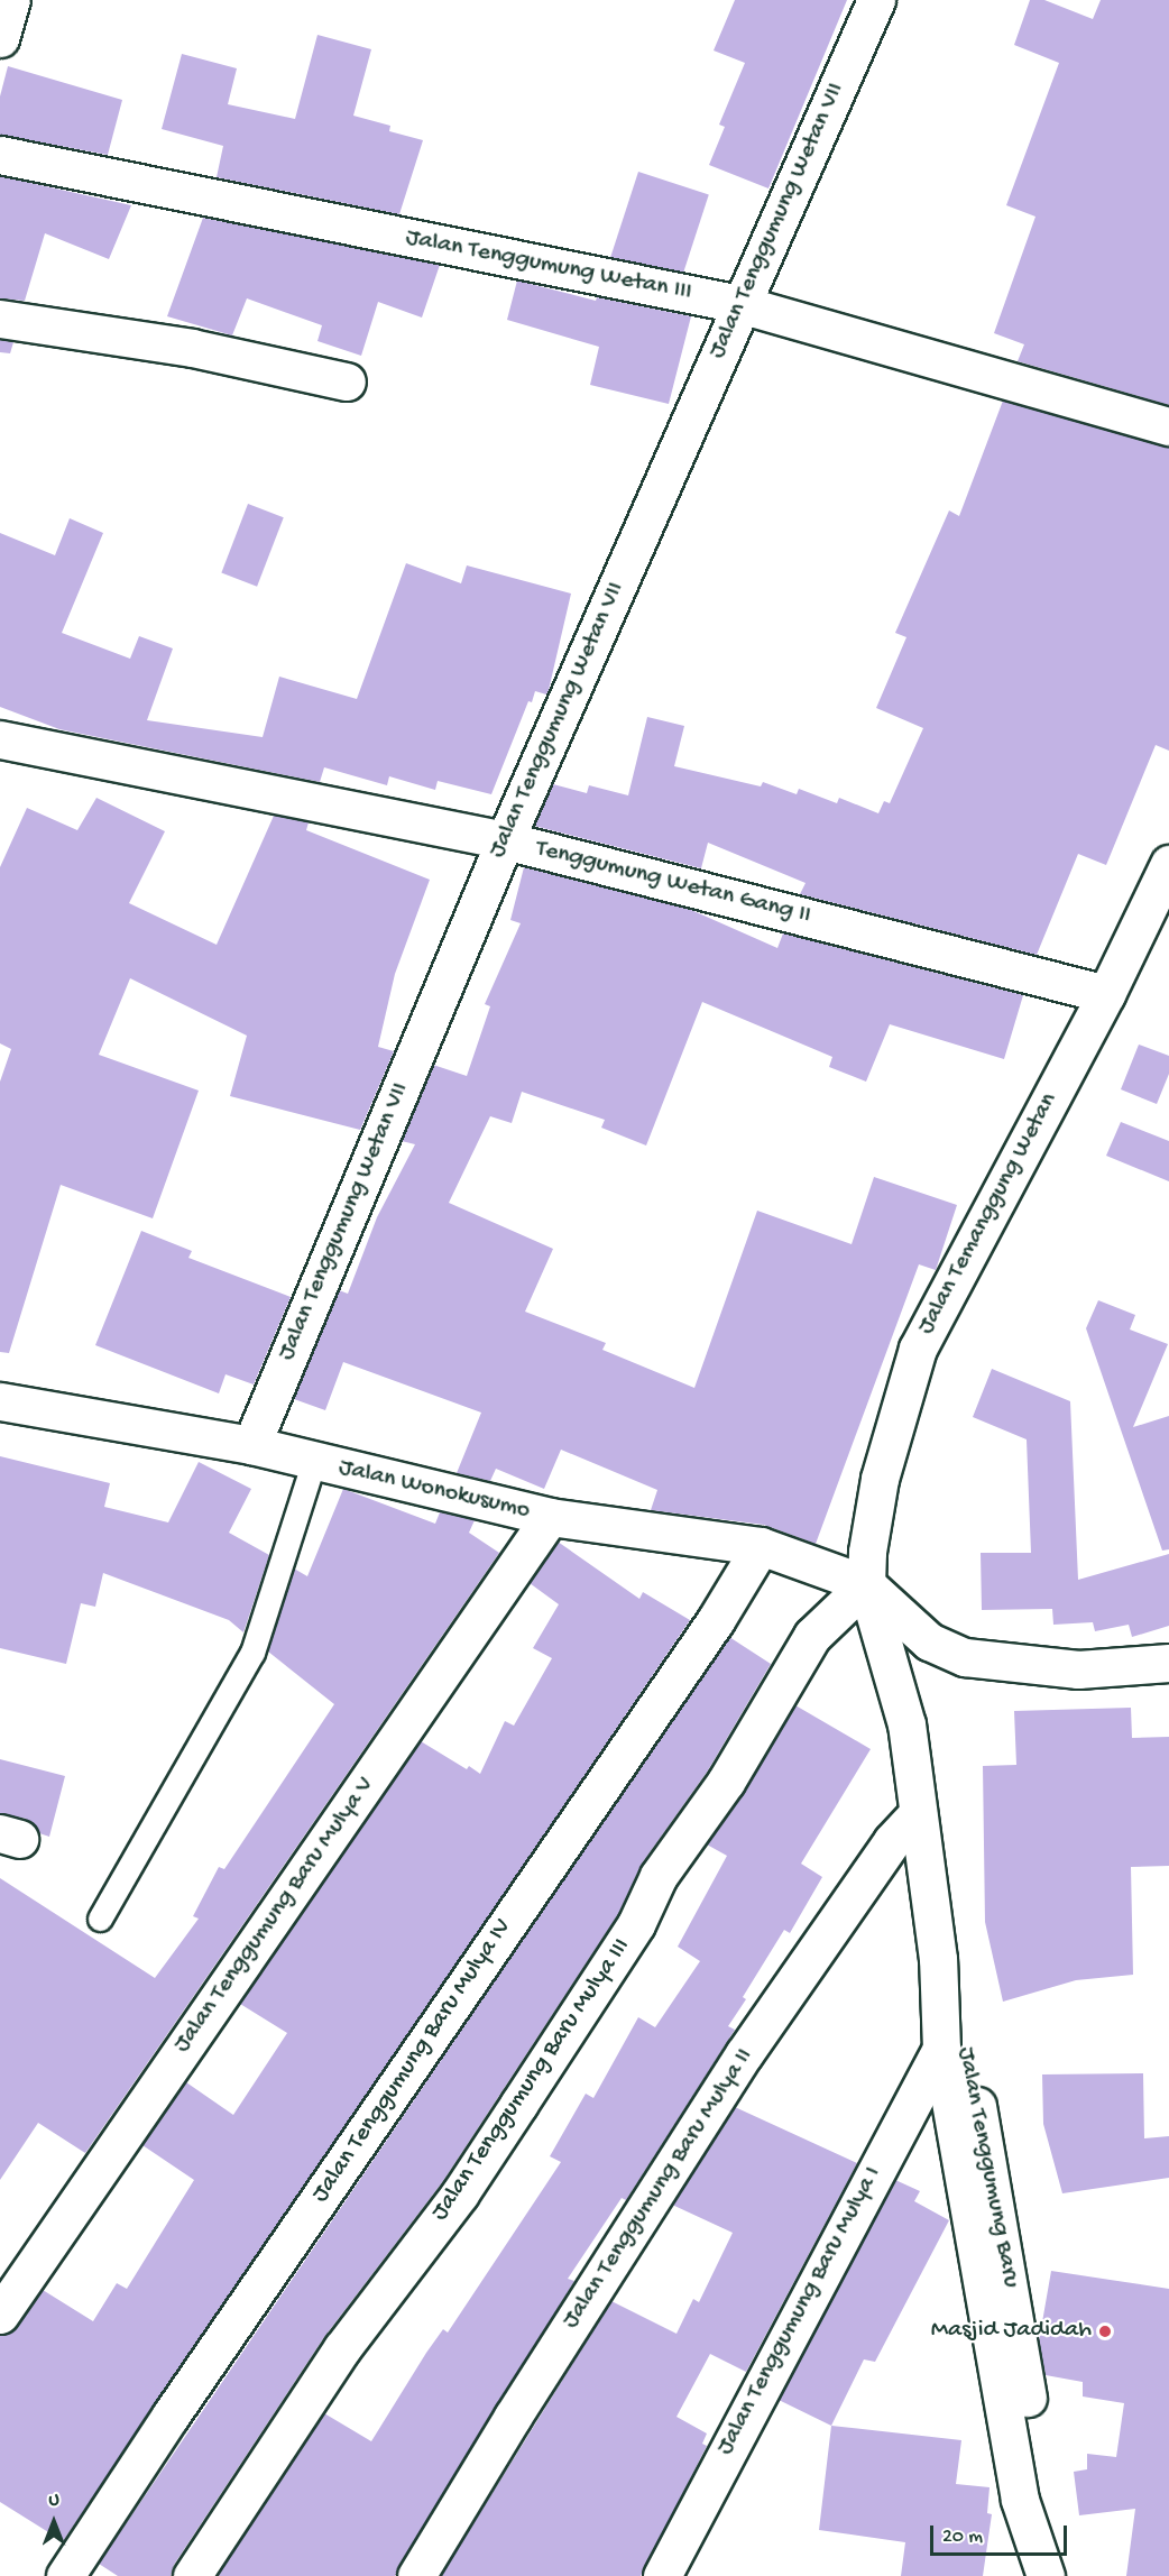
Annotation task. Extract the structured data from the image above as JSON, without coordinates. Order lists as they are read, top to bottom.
{
  "streets": {
    "street": [
      "Jalan Tenggumung Wetan VII",
      "Jalan Tenggumung Wetan III",
      "Tenggumung Wetan Gang II",
      "Jalan Temanggung Wetan",
      "Jalan Wonokusumo",
      "Jalan Tenggumung Baru Mulya V",
      "Jalan Tenggumung Baru Mulya IV",
      "Jalan Tenggumung Baru Mulya III",
      "Jalan Tenggumung Baru",
      "Jalan Tenggumung Baru Mulya II",
      "Jalan Tenggumung Baru Mulya I"
    ]
  },
  "crossings": [
    ["Jalan Tenggumung Wetan VII", "Jalan Tenggumung Wetan III"],
    ["Jalan Tenggumung Wetan VII", "Tenggumung Wetan Gang II"],
    ["Jalan Tenggumung Wetan VII", "Jalan Wonokusumo"],
    ["Tenggumung Wetan Gang II", "Jalan Temanggung Wetan"],
    ["Jalan Temanggung Wetan", "Jalan Wonokusumo"],
    ["Jalan Temanggung Wetan", "Jalan Tenggumung Baru Mulya III"],
    ["Jalan Temanggung Wetan", "Jalan Tenggumung Baru"],
    ["Jalan Wonokusumo", "Jalan Tenggumung Baru Mulya V"],
    ["Jalan Wonokusumo", "Jalan Tenggumung Baru Mulya IV"],
    ["Jalan Wonokusumo", "Jalan Tenggumung Baru Mulya III"],
    ["Jalan Wonokusumo", "Jalan Tenggumung Baru"],
    ["Jalan Tenggumung Baru Mulya III", "Jalan Tenggumung Baru"],
    ["Jalan Tenggumung Baru", "Jalan Tenggumung Baru Mulya II"],
    ["Jalan Tenggumung Baru", "Jalan Tenggumung Baru Mulya I"]
  ],
  "places": ["Masjid Jadidah"],
  "scale_bar": "20 m",
  "north": "top"
}
